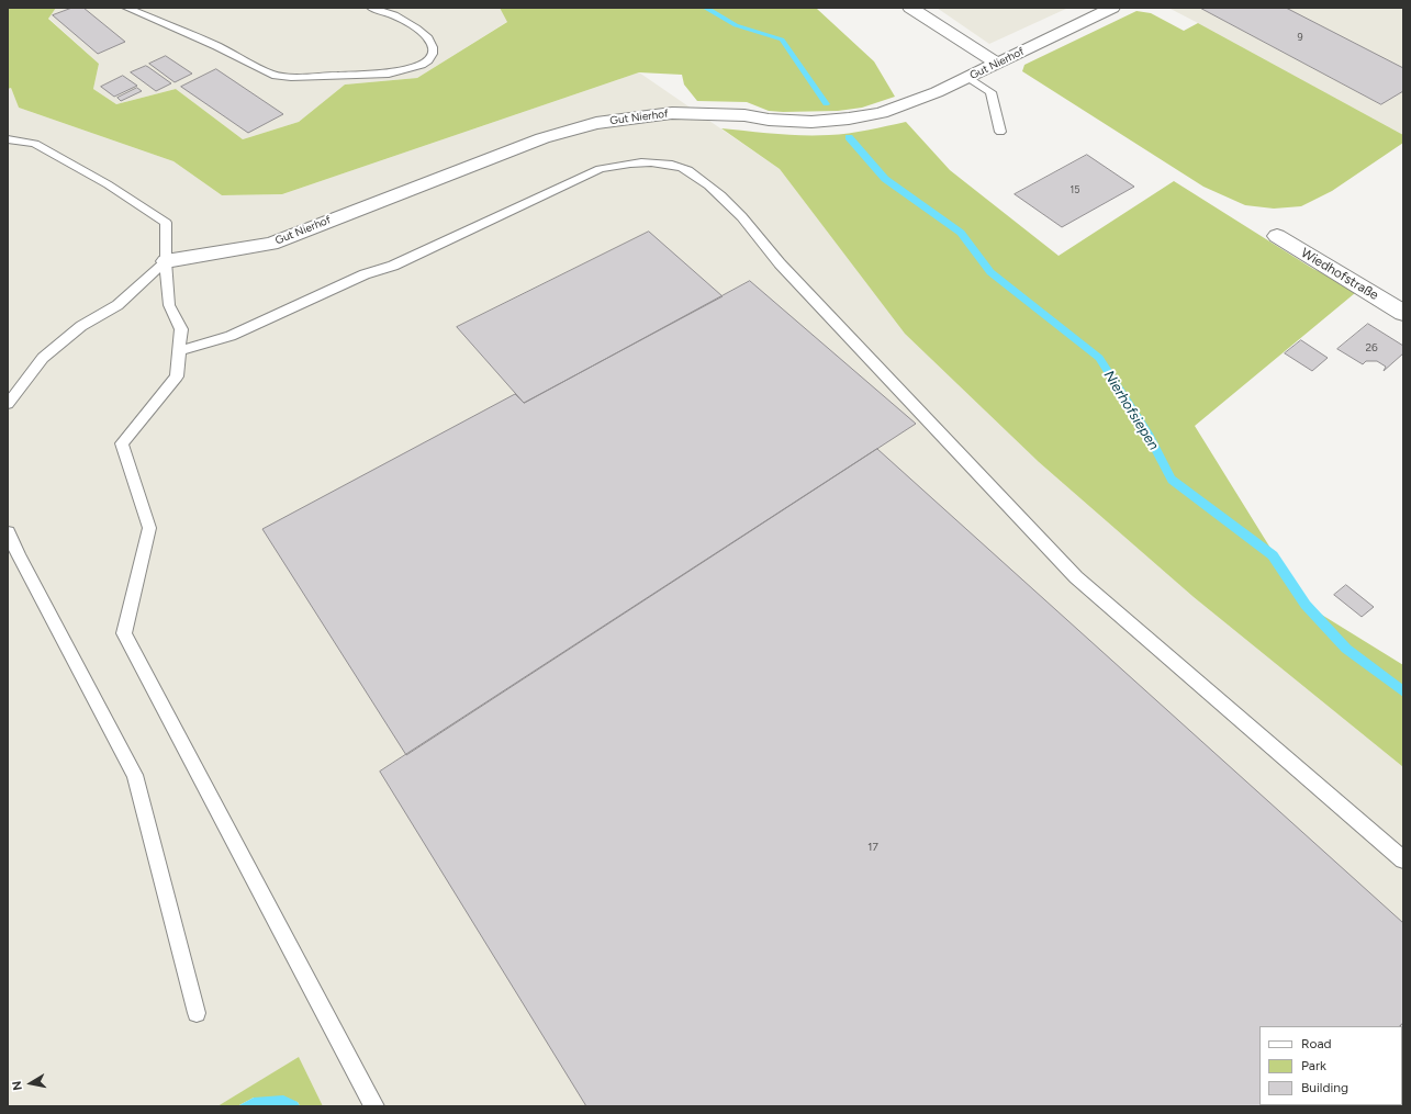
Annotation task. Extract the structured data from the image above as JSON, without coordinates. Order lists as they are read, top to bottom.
{
  "streets": {
    "street": ["Gut Nierhof", "Wiedhofstraße"]
  },
  "water": ["Nierhofsiepen"],
  "house_numbers": [
    "9",
    "15",
    "26",
    "17"
  ],
  "legend": ["Road", "Park", "Building"],
  "north": "left"
}
